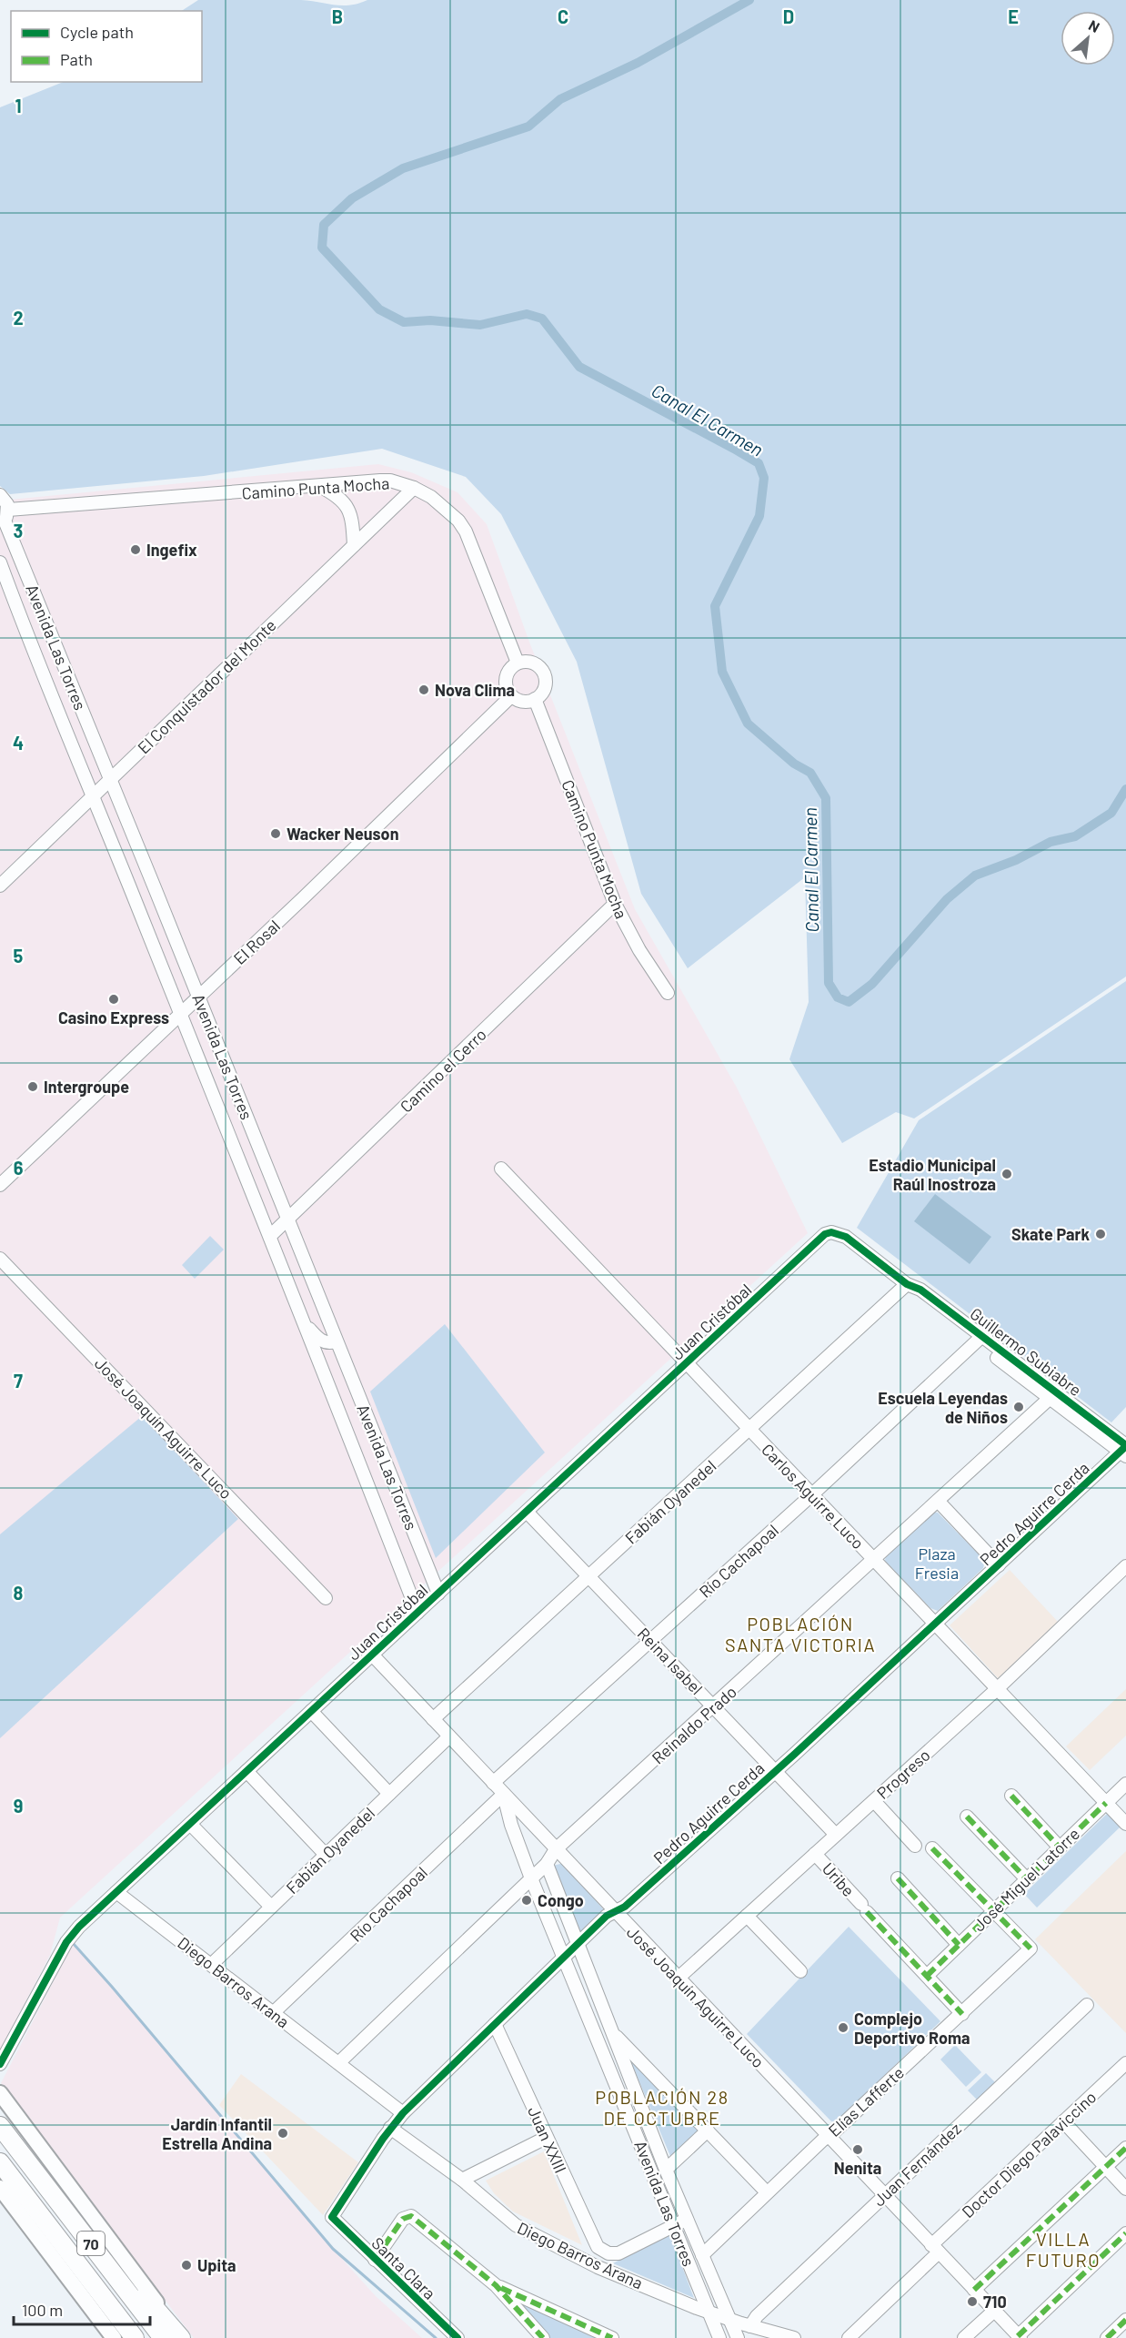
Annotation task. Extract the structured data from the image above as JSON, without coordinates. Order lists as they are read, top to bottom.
{
  "streets": {
    "highway": ["70"],
    "street": [
      "Camino Punta Mocha",
      "Avenida Las Torres",
      "El Conquistador del Monte",
      "El Rosal",
      "Camino el Cerro",
      "Juan Cristóbal",
      "Guillermo Subiabre",
      "José Joaquín Aguirre Luco",
      "Carlos Aguirre Luco",
      "Fabián Oyanedel",
      "Pedro Aguirre Cerda",
      "Río Cachapoal",
      "Reina Isabel",
      "Reinaldo Prado",
      "Progreso",
      "Uribe",
      "José Miguel Latorre",
      "Diego Barros Arana",
      "Elías Lafferte",
      "Juan XXIII",
      "Doctor Diego Palaviccino",
      "Juan Fernández",
      "Santa Clara"
    ]
  },
  "crossings": [
    ["Camino Punta Mocha", "Avenida Las Torres"],
    ["Camino Punta Mocha", "El Conquistador del Monte"],
    ["Camino Punta Mocha", "El Rosal"],
    ["Camino Punta Mocha", "Camino el Cerro"],
    ["Avenida Las Torres", "El Conquistador del Monte"],
    ["Avenida Las Torres", "El Rosal"],
    ["Avenida Las Torres", "Camino el Cerro"],
    ["Avenida Las Torres", "Juan Cristóbal"],
    ["Avenida Las Torres", "José Joaquín Aguirre Luco"],
    ["Avenida Las Torres", "Pedro Aguirre Cerda"],
    ["Avenida Las Torres", "Río Cachapoal"],
    ["Avenida Las Torres", "Reinaldo Prado"],
    ["Avenida Las Torres", "Diego Barros Arana"],
    ["Avenida Las Torres", "Elías Lafferte"],
    ["Avenida Las Torres", "Juan XXIII"],
    ["Juan Cristóbal", "Guillermo Subiabre"],
    ["Juan Cristóbal", "José Joaquín Aguirre Luco"],
    ["Juan Cristóbal", "Carlos Aguirre Luco"],
    ["Juan Cristóbal", "Reina Isabel"],
    ["Juan Cristóbal", "Diego Barros Arana"],
    ["Guillermo Subiabre", "Fabián Oyanedel"],
    ["Guillermo Subiabre", "Pedro Aguirre Cerda"],
    ["Guillermo Subiabre", "Río Cachapoal"],
    ["Guillermo Subiabre", "Reinaldo Prado"],
    ["José Joaquín Aguirre Luco", "Fabián Oyanedel"],
    ["José Joaquín Aguirre Luco", "Pedro Aguirre Cerda"],
    ["José Joaquín Aguirre Luco", "Río Cachapoal"],
    ["José Joaquín Aguirre Luco", "Reinaldo Prado"],
    ["José Joaquín Aguirre Luco", "Progreso"],
    ["José Joaquín Aguirre Luco", "Elías Lafferte"],
    ["José Joaquín Aguirre Luco", "Doctor Diego Palaviccino"],
    ["José Joaquín Aguirre Luco", "Juan Fernández"],
    ["Carlos Aguirre Luco", "Fabián Oyanedel"],
    ["Carlos Aguirre Luco", "Pedro Aguirre Cerda"],
    ["Carlos Aguirre Luco", "Río Cachapoal"],
    ["Carlos Aguirre Luco", "Reinaldo Prado"],
    ["Carlos Aguirre Luco", "Progreso"],
    ["Carlos Aguirre Luco", "José Miguel Latorre"],
    ["Fabián Oyanedel", "Reina Isabel"],
    ["Fabián Oyanedel", "Diego Barros Arana"],
    ["Pedro Aguirre Cerda", "Reina Isabel"],
    ["Pedro Aguirre Cerda", "Diego Barros Arana"],
    ["Pedro Aguirre Cerda", "Juan XXIII"],
    ["Pedro Aguirre Cerda", "Santa Clara"],
    ["Río Cachapoal", "Reina Isabel"],
    ["Río Cachapoal", "Diego Barros Arana"],
    ["Reina Isabel", "Reinaldo Prado"],
    ["Reina Isabel", "Progreso"],
    ["Reinaldo Prado", "Diego Barros Arana"],
    ["Progreso", "Uribe"],
    ["Uribe", "José Miguel Latorre"],
    ["Uribe", "Elías Lafferte"],
    ["José Miguel Latorre", "Elías Lafferte"],
    ["Diego Barros Arana", "Juan Fernández"]
  ],
  "districts": ["POBLACIÓN SANTA VICTORIA", "POBLACIÓN 28 DE OCTUBRE", "VILLA FUTURO"],
  "water": ["Canal El Carmen"],
  "parks": ["Plaza Fresia"],
  "places": [
    "Ingefix",
    "Nova Clima",
    "Wacker Neuson",
    "Casino Express",
    "Intergroupe",
    "Estadio Municipal Raúl Inostroza",
    "Skate Park",
    "Escuela Leyendas de Niños",
    "Congo",
    "Complejo Deportivo Roma",
    "Jardín Infantil Estrella Andina",
    "Nenita",
    "Upita",
    "710"
  ],
  "legend": ["Cycle path", "Path"],
  "scale_bar": "100 m",
  "north": "top right",
  "grid": {
    "columns": [
      "B",
      "C",
      "D",
      "E"
    ],
    "rows": [
      "1",
      "2",
      "3",
      "4",
      "5",
      "6",
      "7",
      "8",
      "9"
    ]
  }
}
